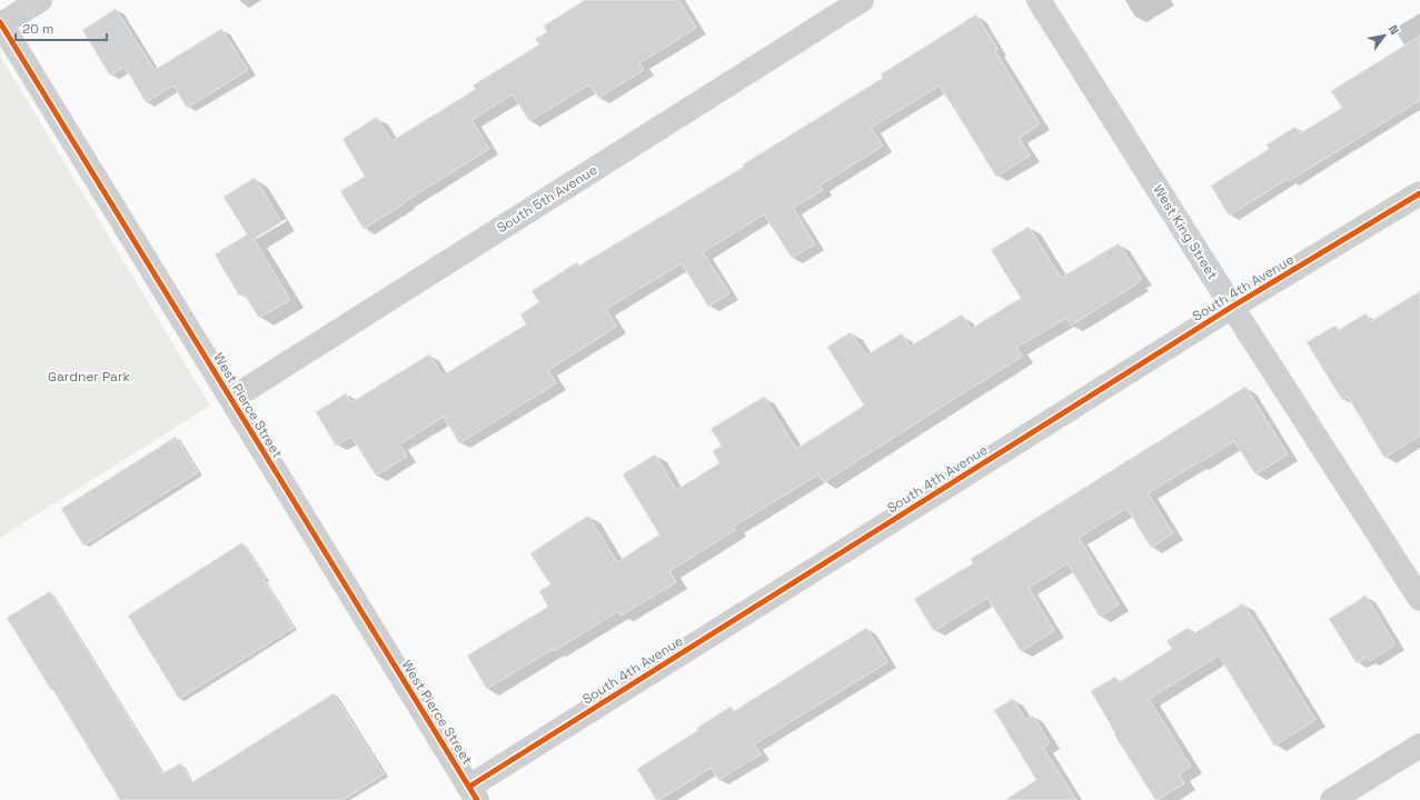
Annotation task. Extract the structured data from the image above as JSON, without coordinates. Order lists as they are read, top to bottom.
{
  "streets": {
    "street": [
      "South 5th Avenue",
      "West King Street",
      "South 4th Avenue",
      "West Pierce Street"
    ]
  },
  "crossings": [
    ["South 5th Avenue", "West Pierce Street"],
    ["West King Street", "South 4th Avenue"],
    ["South 4th Avenue", "West Pierce Street"]
  ],
  "parks": ["Gardner Park"],
  "scale_bar": "20 m",
  "north": "top right"
}
